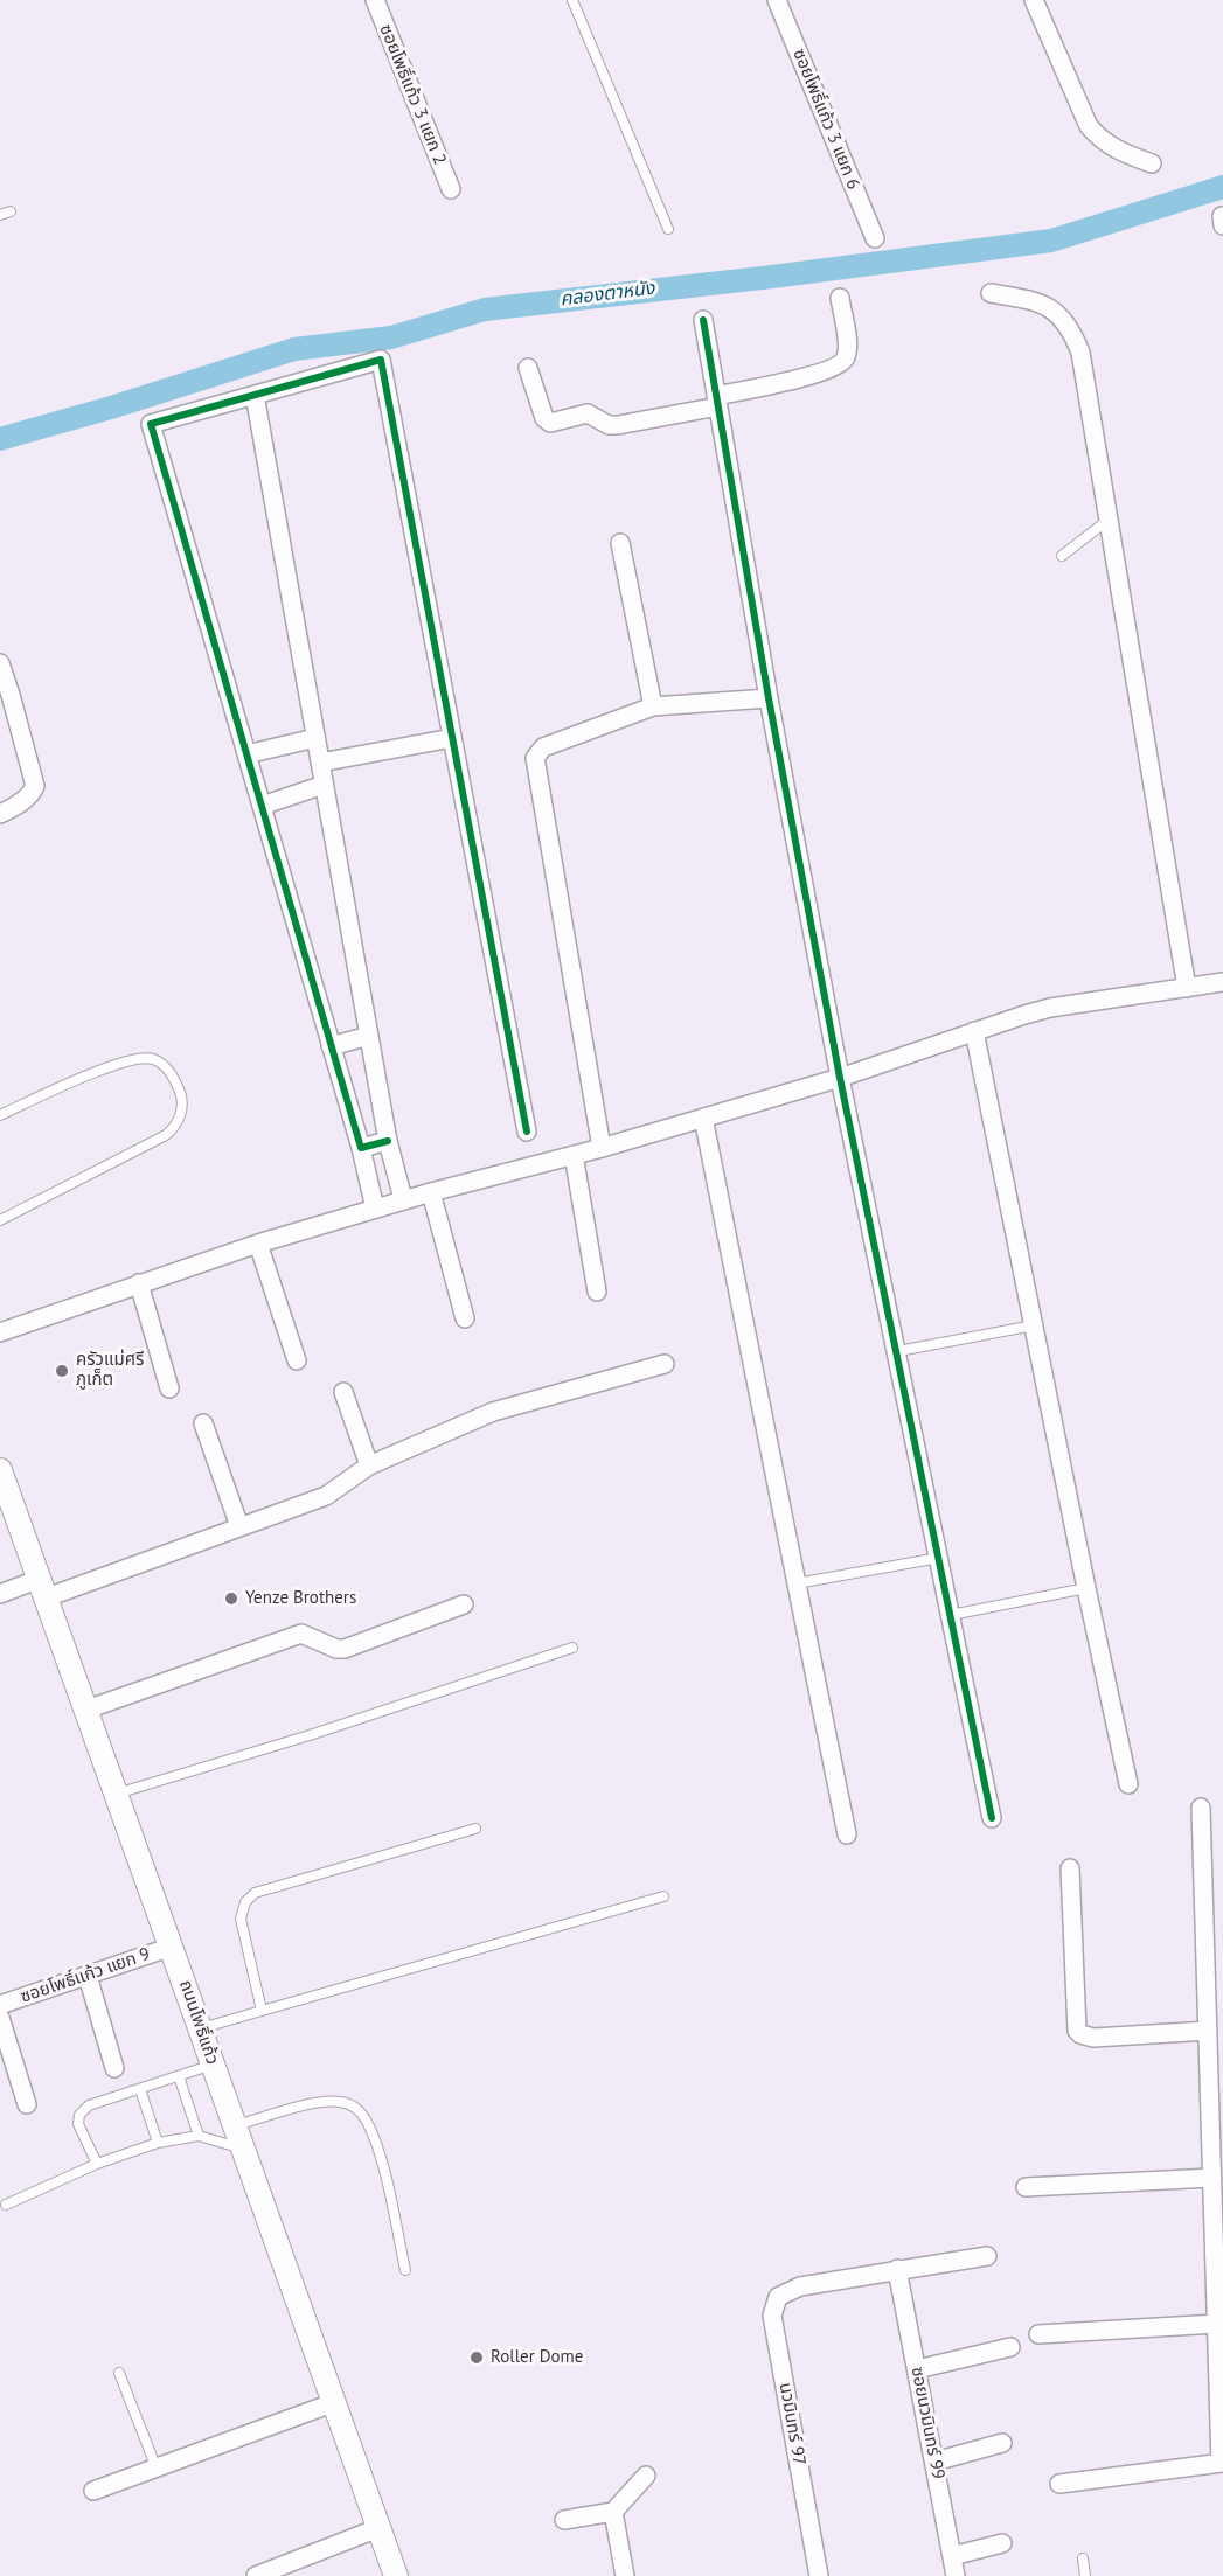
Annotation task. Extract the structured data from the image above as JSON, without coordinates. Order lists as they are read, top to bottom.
{
  "streets": {
    "street": [
      "ซอยโพธิ์แก้ว 3 แยก 2",
      "ซอยโพธิ์แก้ว 3 แยก 6",
      "ซอยโพธิ์เเก้ว แยก 9",
      "ถนนโพธิ์แก้ว",
      "ซอยนวมินทร์ 99",
      "นวมินทร์ 97"
    ]
  },
  "crossings": [
    ["ซอยโพธิ์เเก้ว แยก 9", "ถนนโพธิ์แก้ว"],
    ["ซอยนวมินทร์ 99", "นวมินทร์ 97"]
  ],
  "water": ["คลองตาหนัง"],
  "places": ["ครัวแม่ศรี ภูเก็ต", "Yenze Brothers", "Roller Dome"]
}
